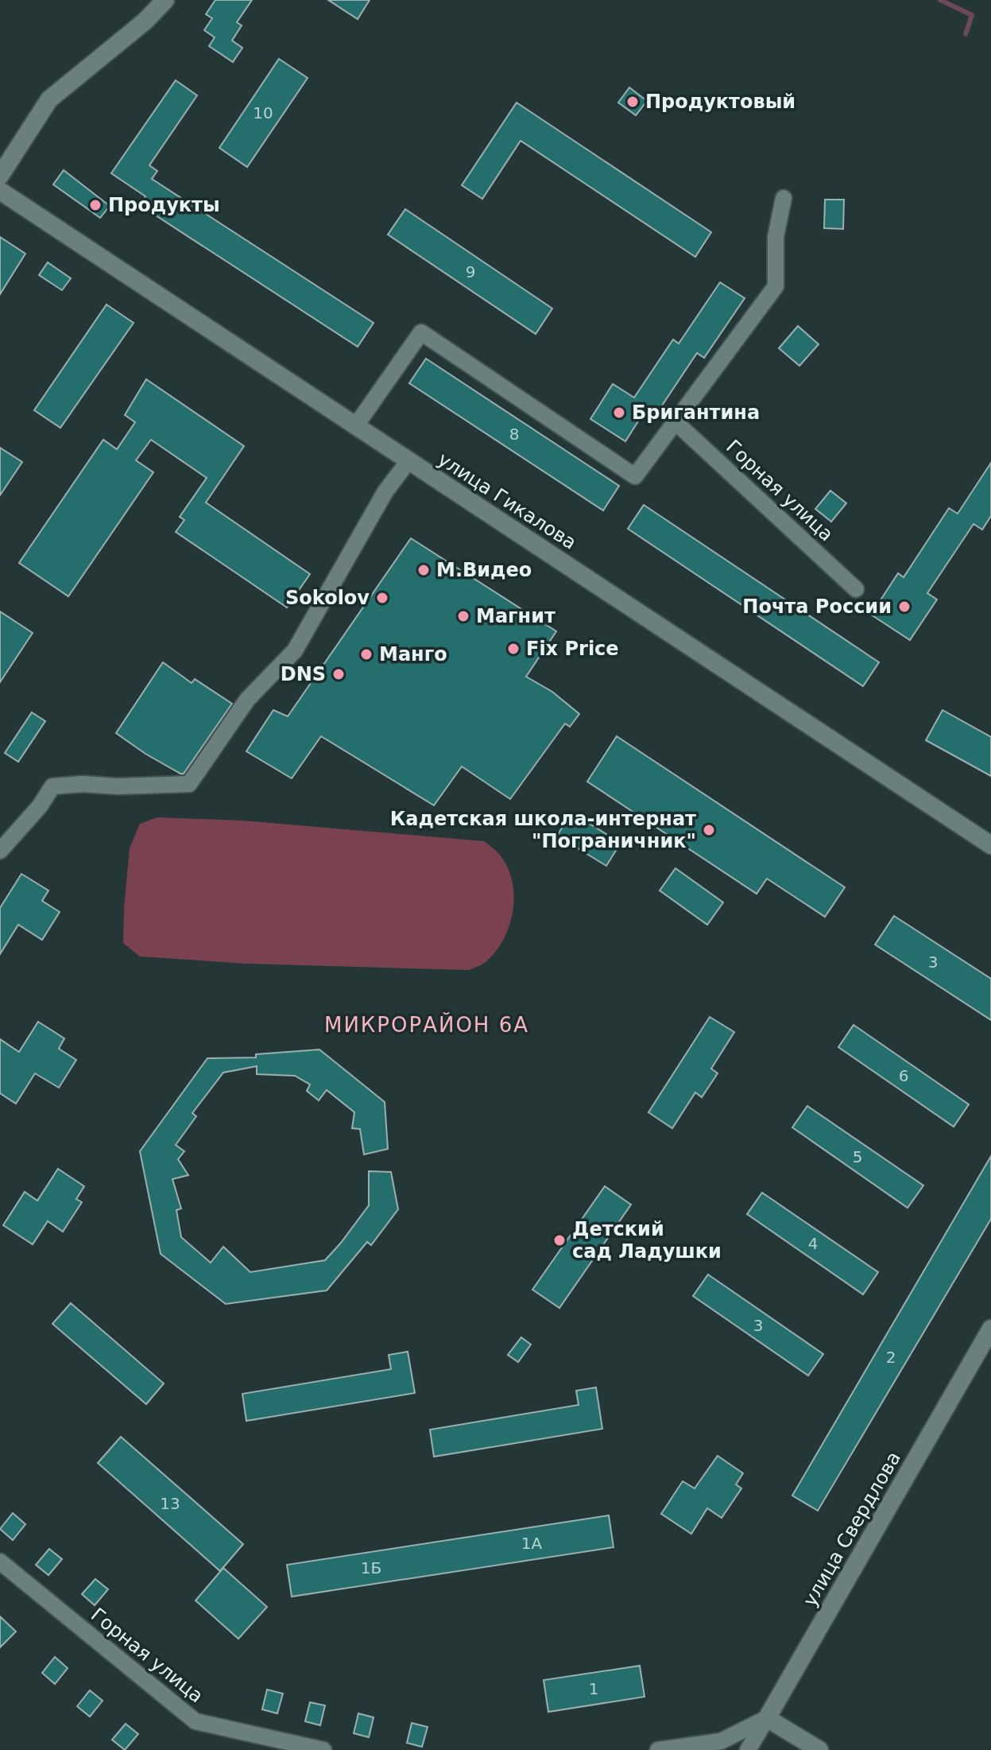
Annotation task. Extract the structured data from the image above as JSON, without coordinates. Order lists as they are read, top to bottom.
{
  "streets": {
    "main road": ["улица Гикалова", "улица Свердлова"],
    "street": ["Горная улица"]
  },
  "districts": ["МИКРОРАЙОН 6А"],
  "places": [
    "Продуктовый",
    "Продукты",
    "Бригантина",
    "М.Видео",
    "Sokolov",
    "Почта России",
    "Магнит",
    "Fix Price",
    "Манго",
    "DNS",
    "Кадетская школа-интернат \"Пограничник\"",
    "Детский сад Ладушки"
  ],
  "house_numbers": [
    "10",
    "9",
    "8",
    "3",
    "6",
    "5",
    "4",
    "3",
    "2",
    "13",
    "1А",
    "1Б",
    "1"
  ]
}
